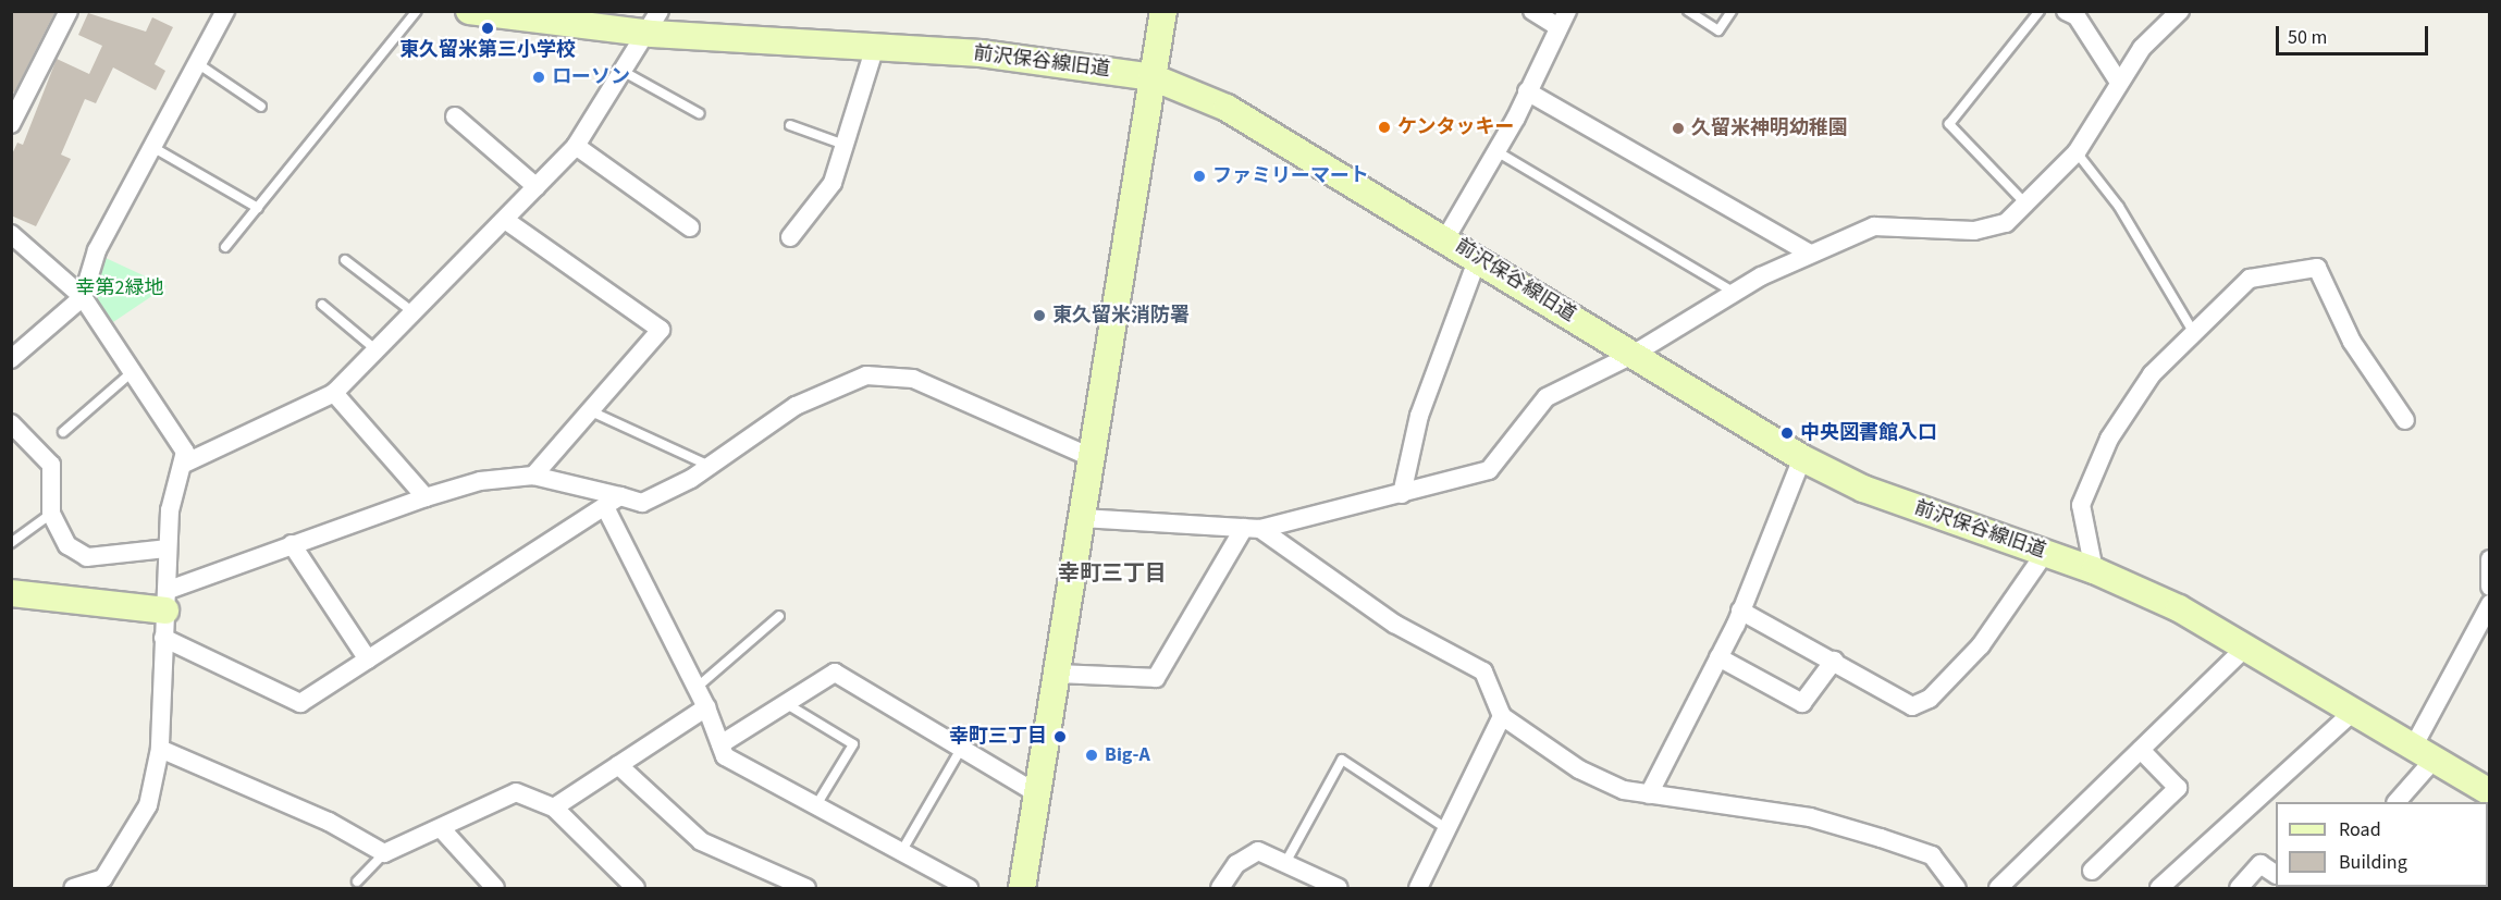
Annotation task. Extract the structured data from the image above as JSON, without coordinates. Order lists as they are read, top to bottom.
{
  "streets": {
    "street": ["前沢保谷線旧道"]
  },
  "districts": ["幸町三丁目"],
  "parks": ["幸第2緑地"],
  "places": [
    "東久留米第三小学校",
    "ローソン",
    "ケンタッキー",
    "久留米神明幼稚園",
    "ファミリーマート",
    "東久留米消防署",
    "中央図書館入口",
    "幸町三丁目",
    "Big-A"
  ],
  "legend": ["Road", "Building"],
  "scale_bar": "50 m"
}
